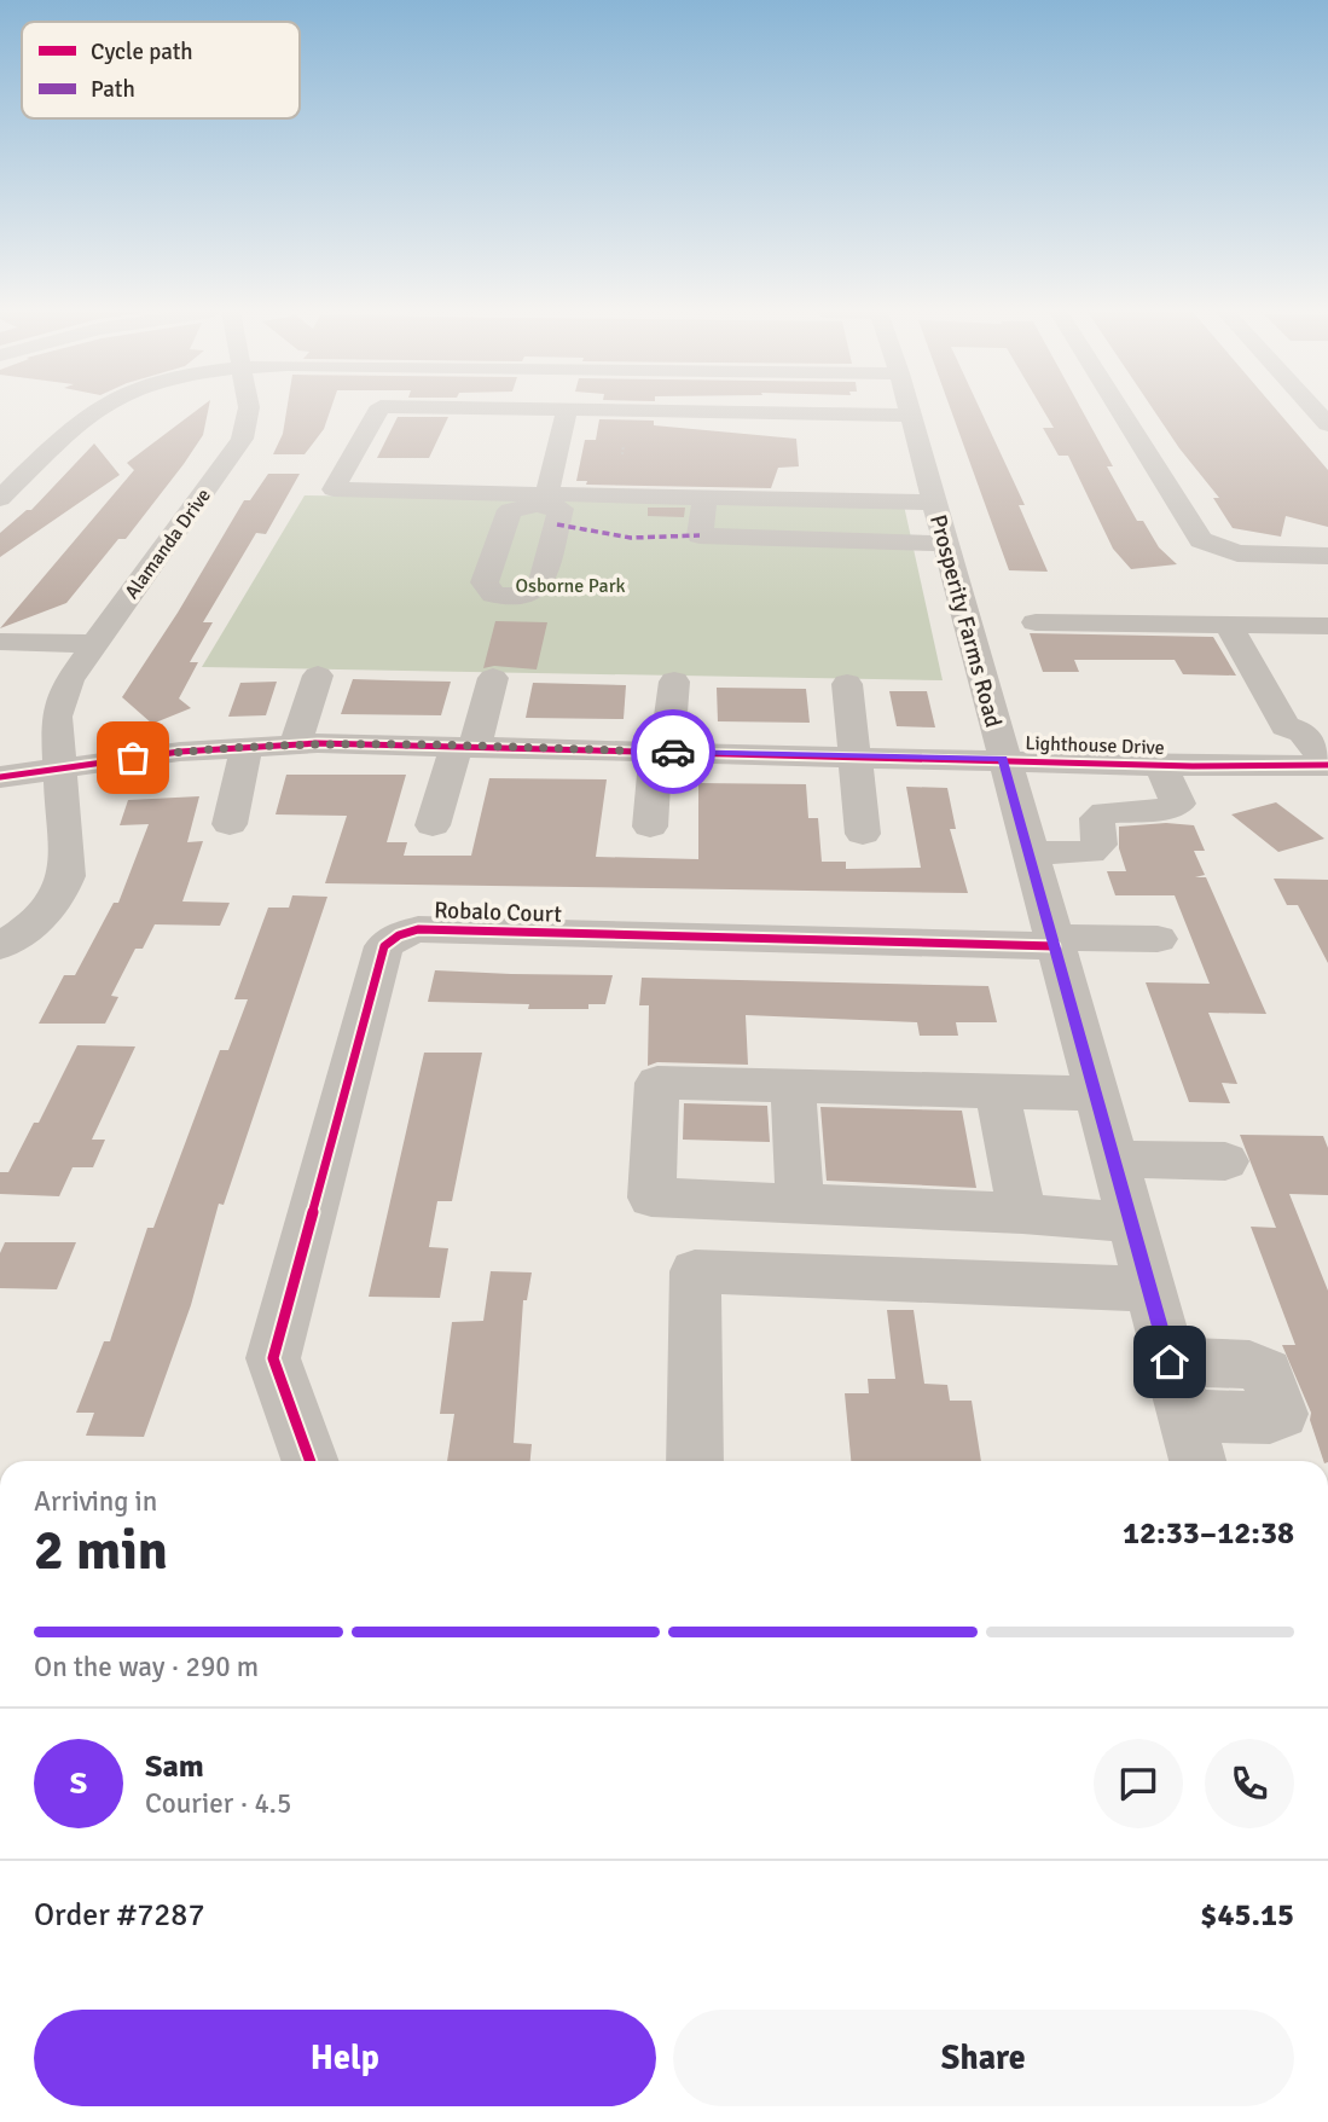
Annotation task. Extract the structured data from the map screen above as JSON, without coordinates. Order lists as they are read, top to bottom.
{
  "streets": {
    "street": [
      "Alamanda Drive",
      "Prosperity Farms Road",
      "Lighthouse Drive",
      "Robalo Court"
    ]
  },
  "crossings": [
    ["Alamanda Drive", "Lighthouse Drive"],
    ["Prosperity Farms Road", "Lighthouse Drive"],
    ["Prosperity Farms Road", "Robalo Court"]
  ],
  "parks": ["Osborne Park"],
  "legend": ["Cycle path", "Path"],
  "page": {
    "heading": ["2 min", "Arriving in", "12:33–12:38"],
    "panel": [
      "Sam",
      "Courier · 4.5",
      "Order #7287",
      "$45.15"
    ],
    "bar": "On the way · 290 m",
    "round": "S",
    "buttons": ["Help", "Share"]
  }
}
